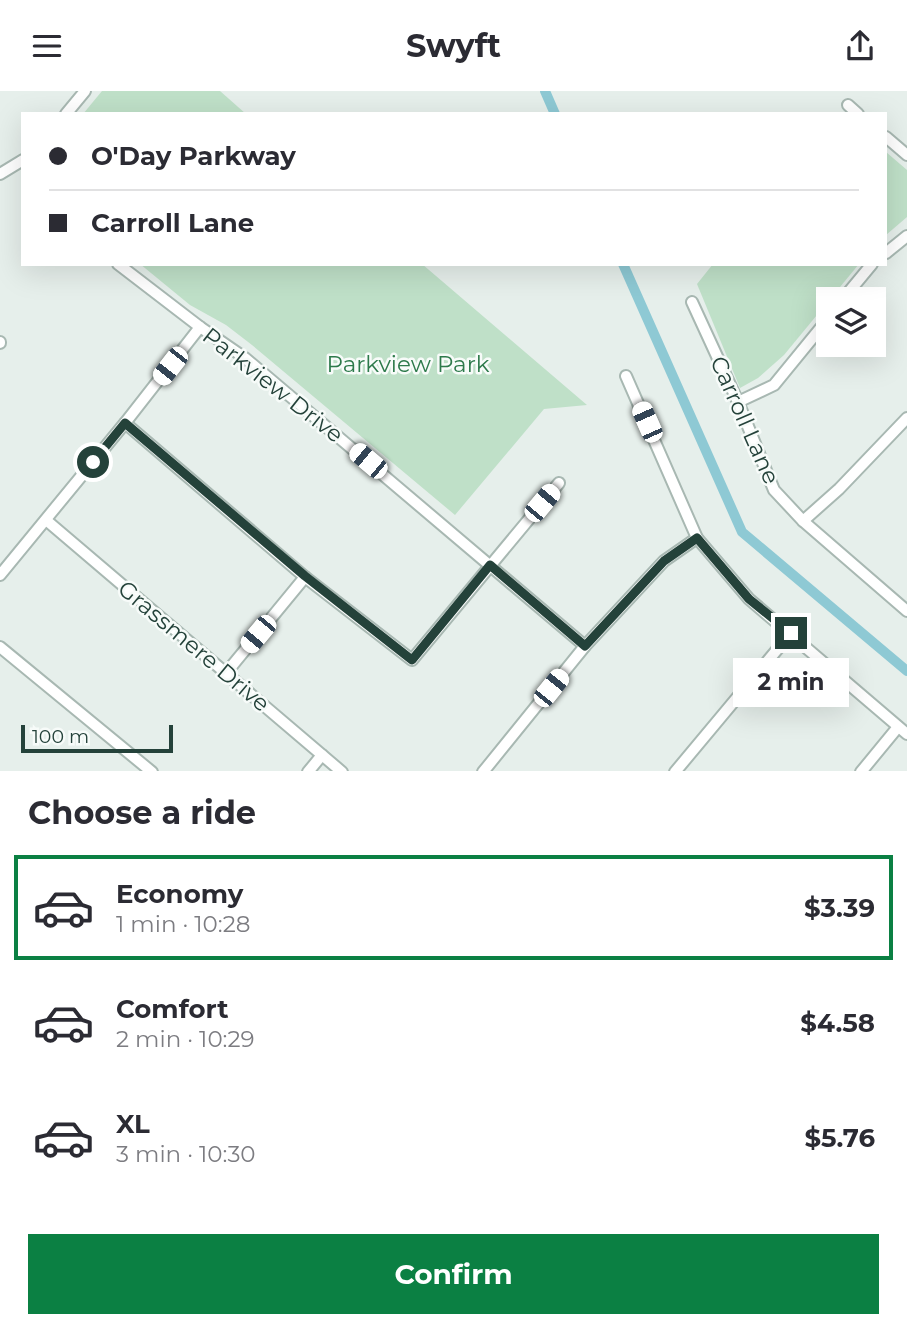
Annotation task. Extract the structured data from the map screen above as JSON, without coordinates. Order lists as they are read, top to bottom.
{
  "streets": {
    "street": ["Parkview Drive", "Carroll Lane", "Grassmere Drive"]
  },
  "parks": ["Parkview Park"],
  "scale_bar": "100 m",
  "page": {
    "header": "Swyft",
    "banner": ["O'Day Parkway", "Carroll Lane"],
    "bubble": "2 min",
    "scale": "100 m",
    "heading": "Choose a ride",
    "list": [
      {
        "name": "Economy",
        "note": "1 min · 10:28",
        "value": "$3.39"
      },
      {
        "name": "Comfort",
        "note": "2 min · 10:29",
        "value": "$4.58"
      },
      {
        "name": "XL",
        "note": "3 min · 10:30",
        "value": "$5.76"
      }
    ],
    "buttons": "Confirm"
  }
}
